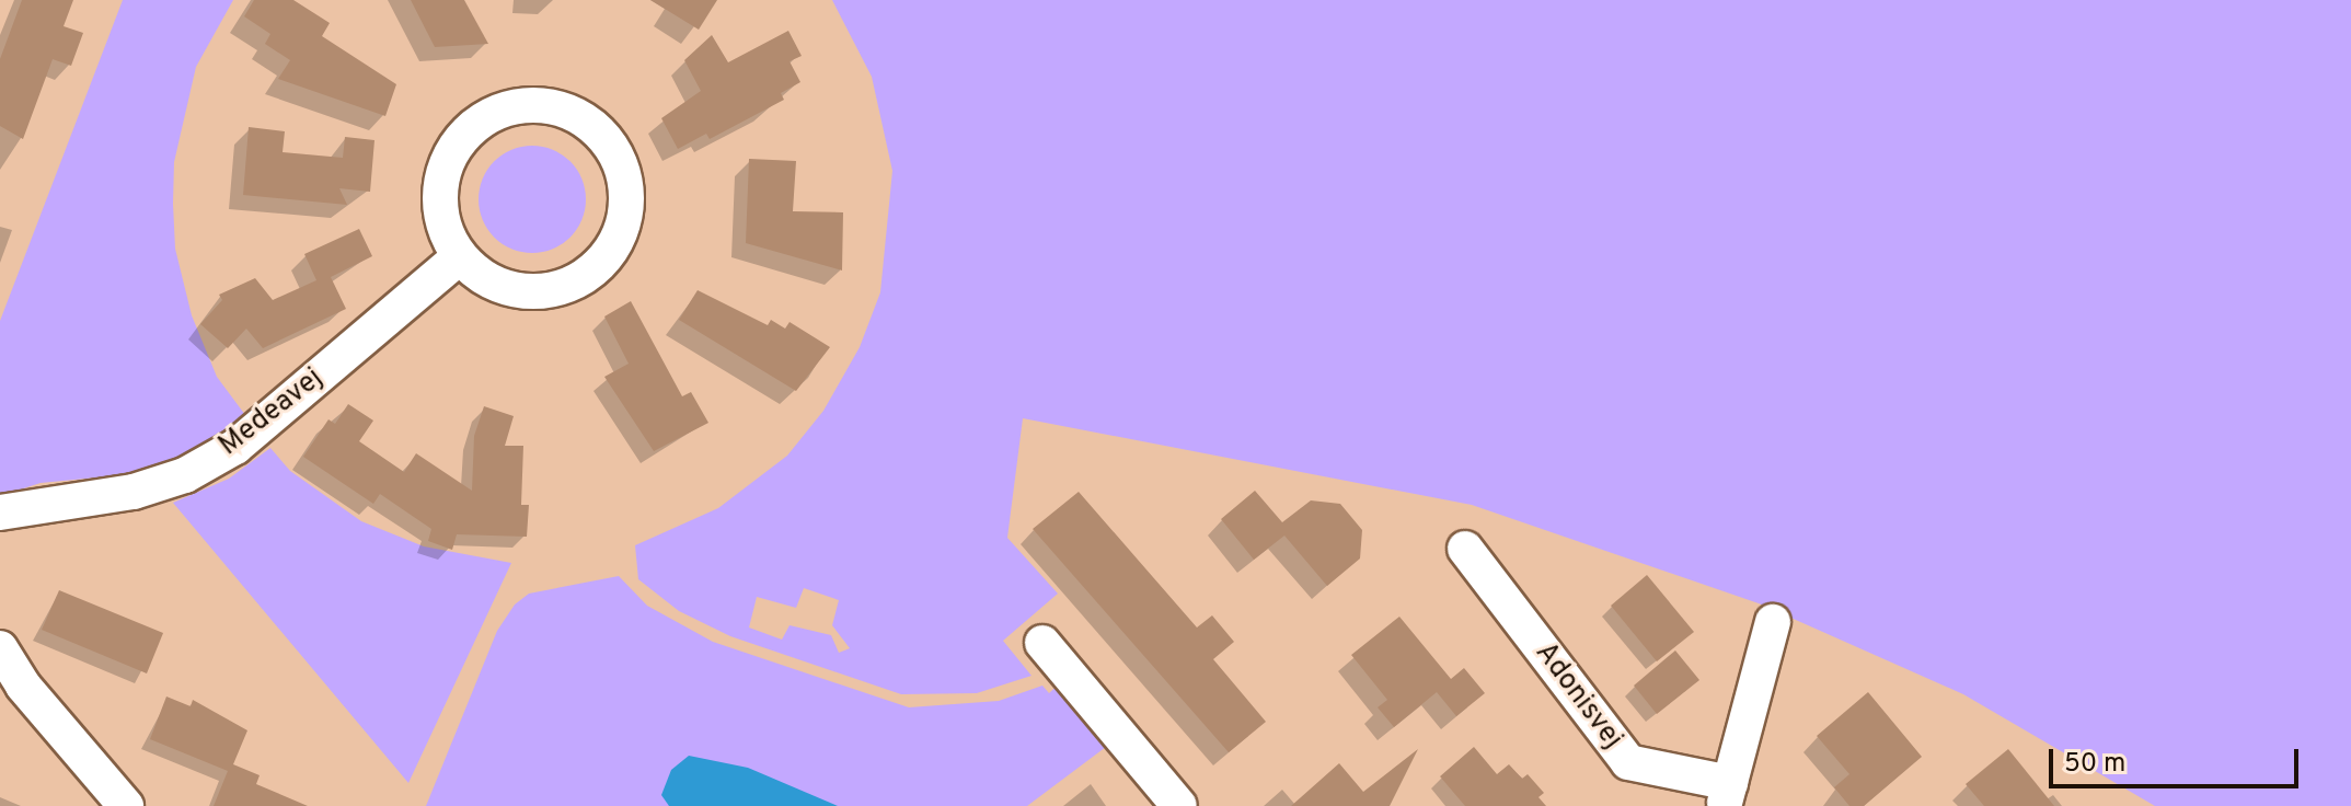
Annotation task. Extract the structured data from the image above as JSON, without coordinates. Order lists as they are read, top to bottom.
{
  "streets": {
    "street": ["Medeavej", "Adonisvej"]
  },
  "scale_bar": "50 m"
}
